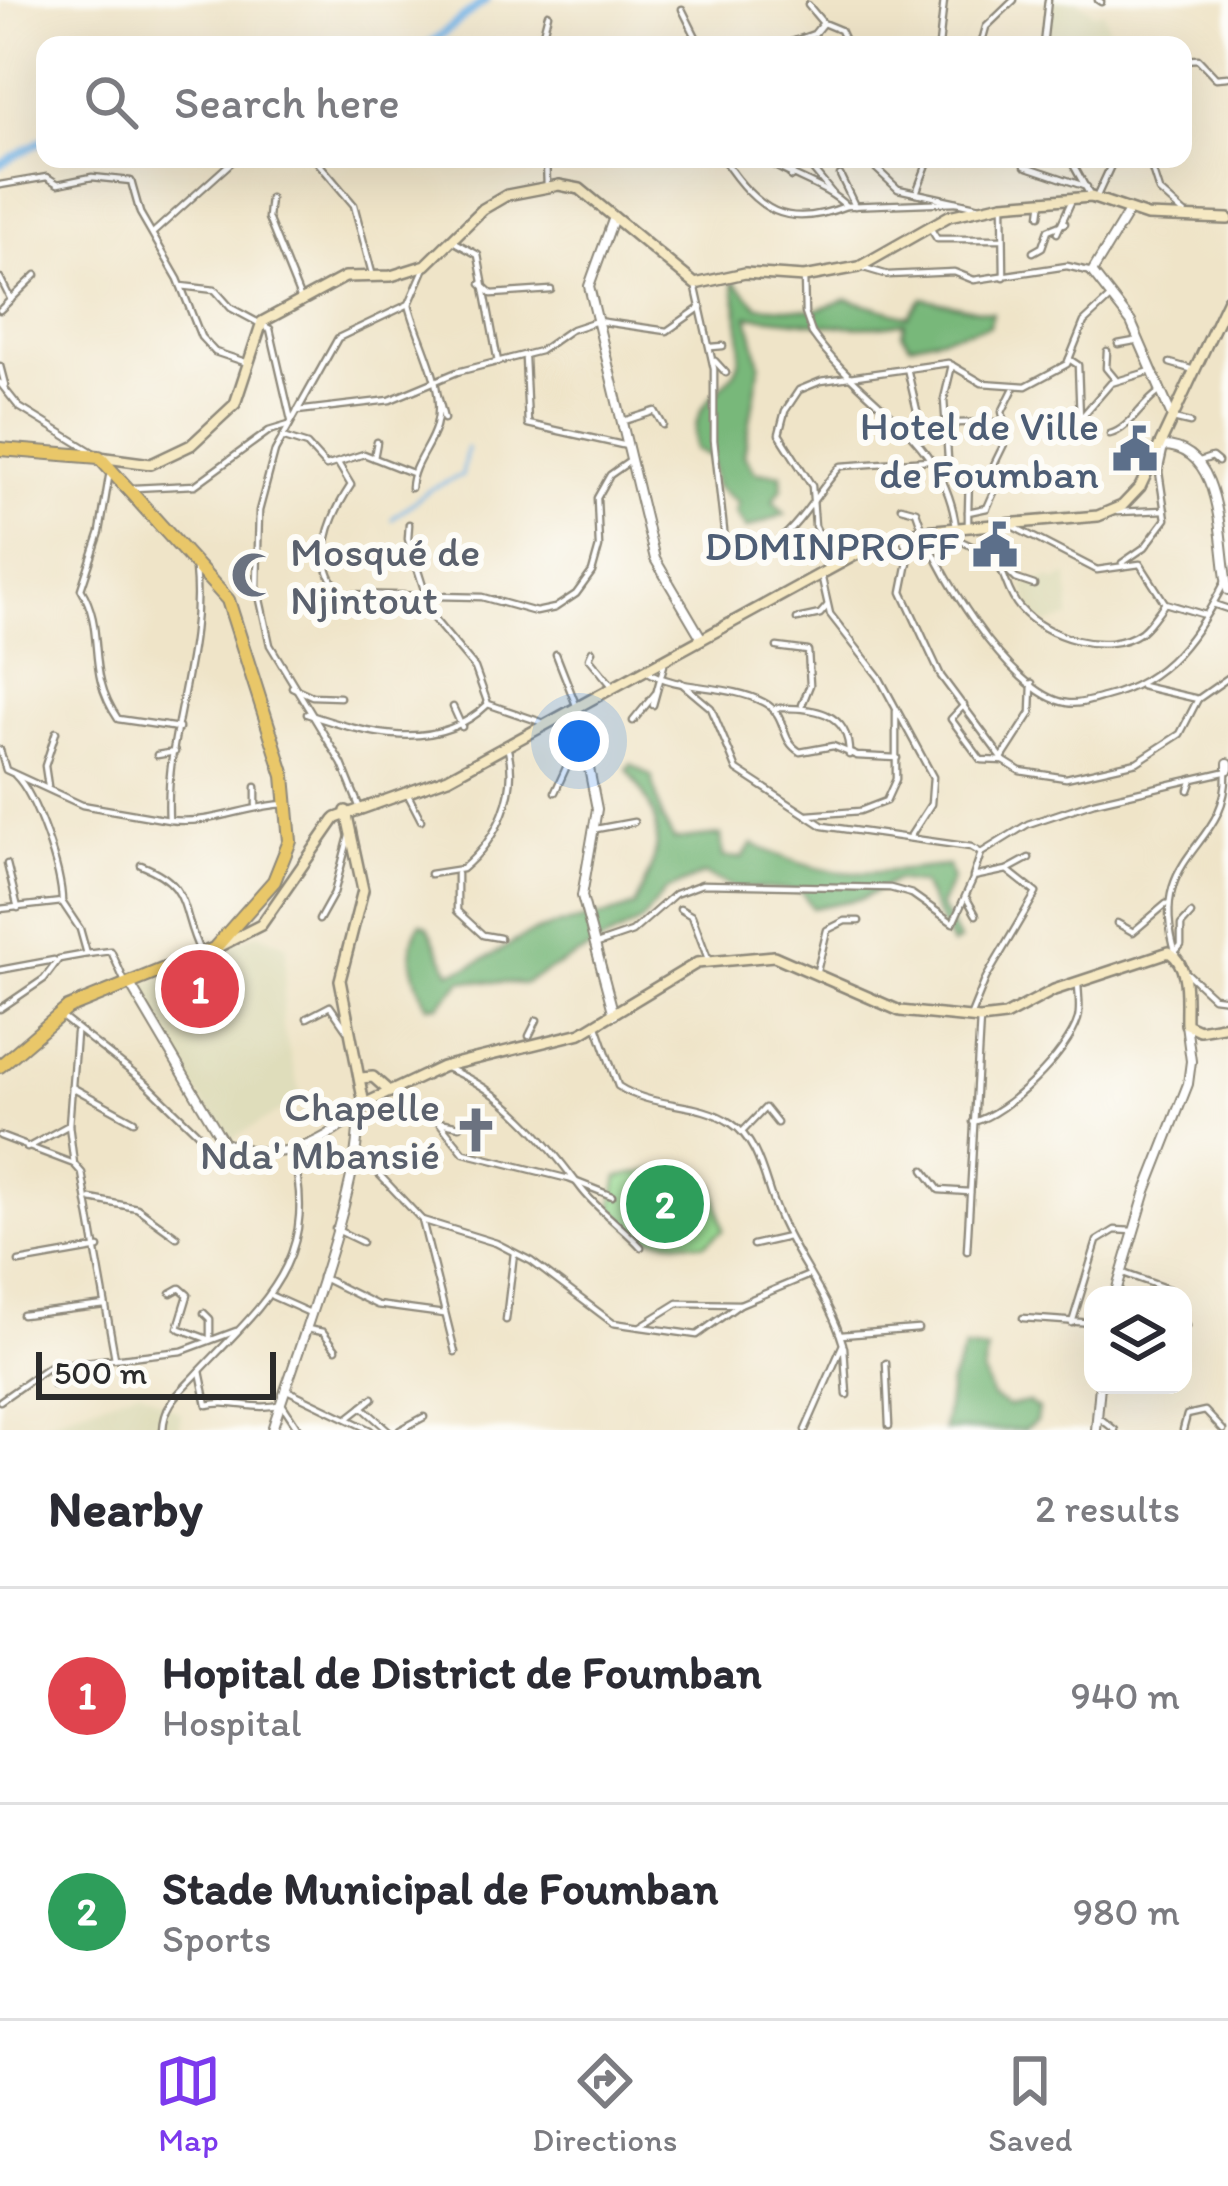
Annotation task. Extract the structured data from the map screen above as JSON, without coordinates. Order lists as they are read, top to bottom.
{
  "places": {
    "public building": ["Hotel de Ville de Foumban", "DDMINPROFF"],
    "mosque": ["Mosqué de Njintout"],
    "church": ["Chapelle Nda' Mbansié"]
  },
  "scale_bar": "500 m",
  "page": {
    "search": "Search here",
    "pins": ["1", "2"],
    "scale": "500 m",
    "heading": ["Nearby", "2 results"],
    "list": [
      {
        "mark": "1",
        "name": "Hopital de District de Foumban",
        "note": "Hospital",
        "value": "940 m"
      },
      {
        "mark": "2",
        "name": "Stade Municipal de Foumban",
        "note": "Sports",
        "value": "980 m"
      }
    ],
    "nav": ["Map", "Directions", "Saved"]
  }
}
